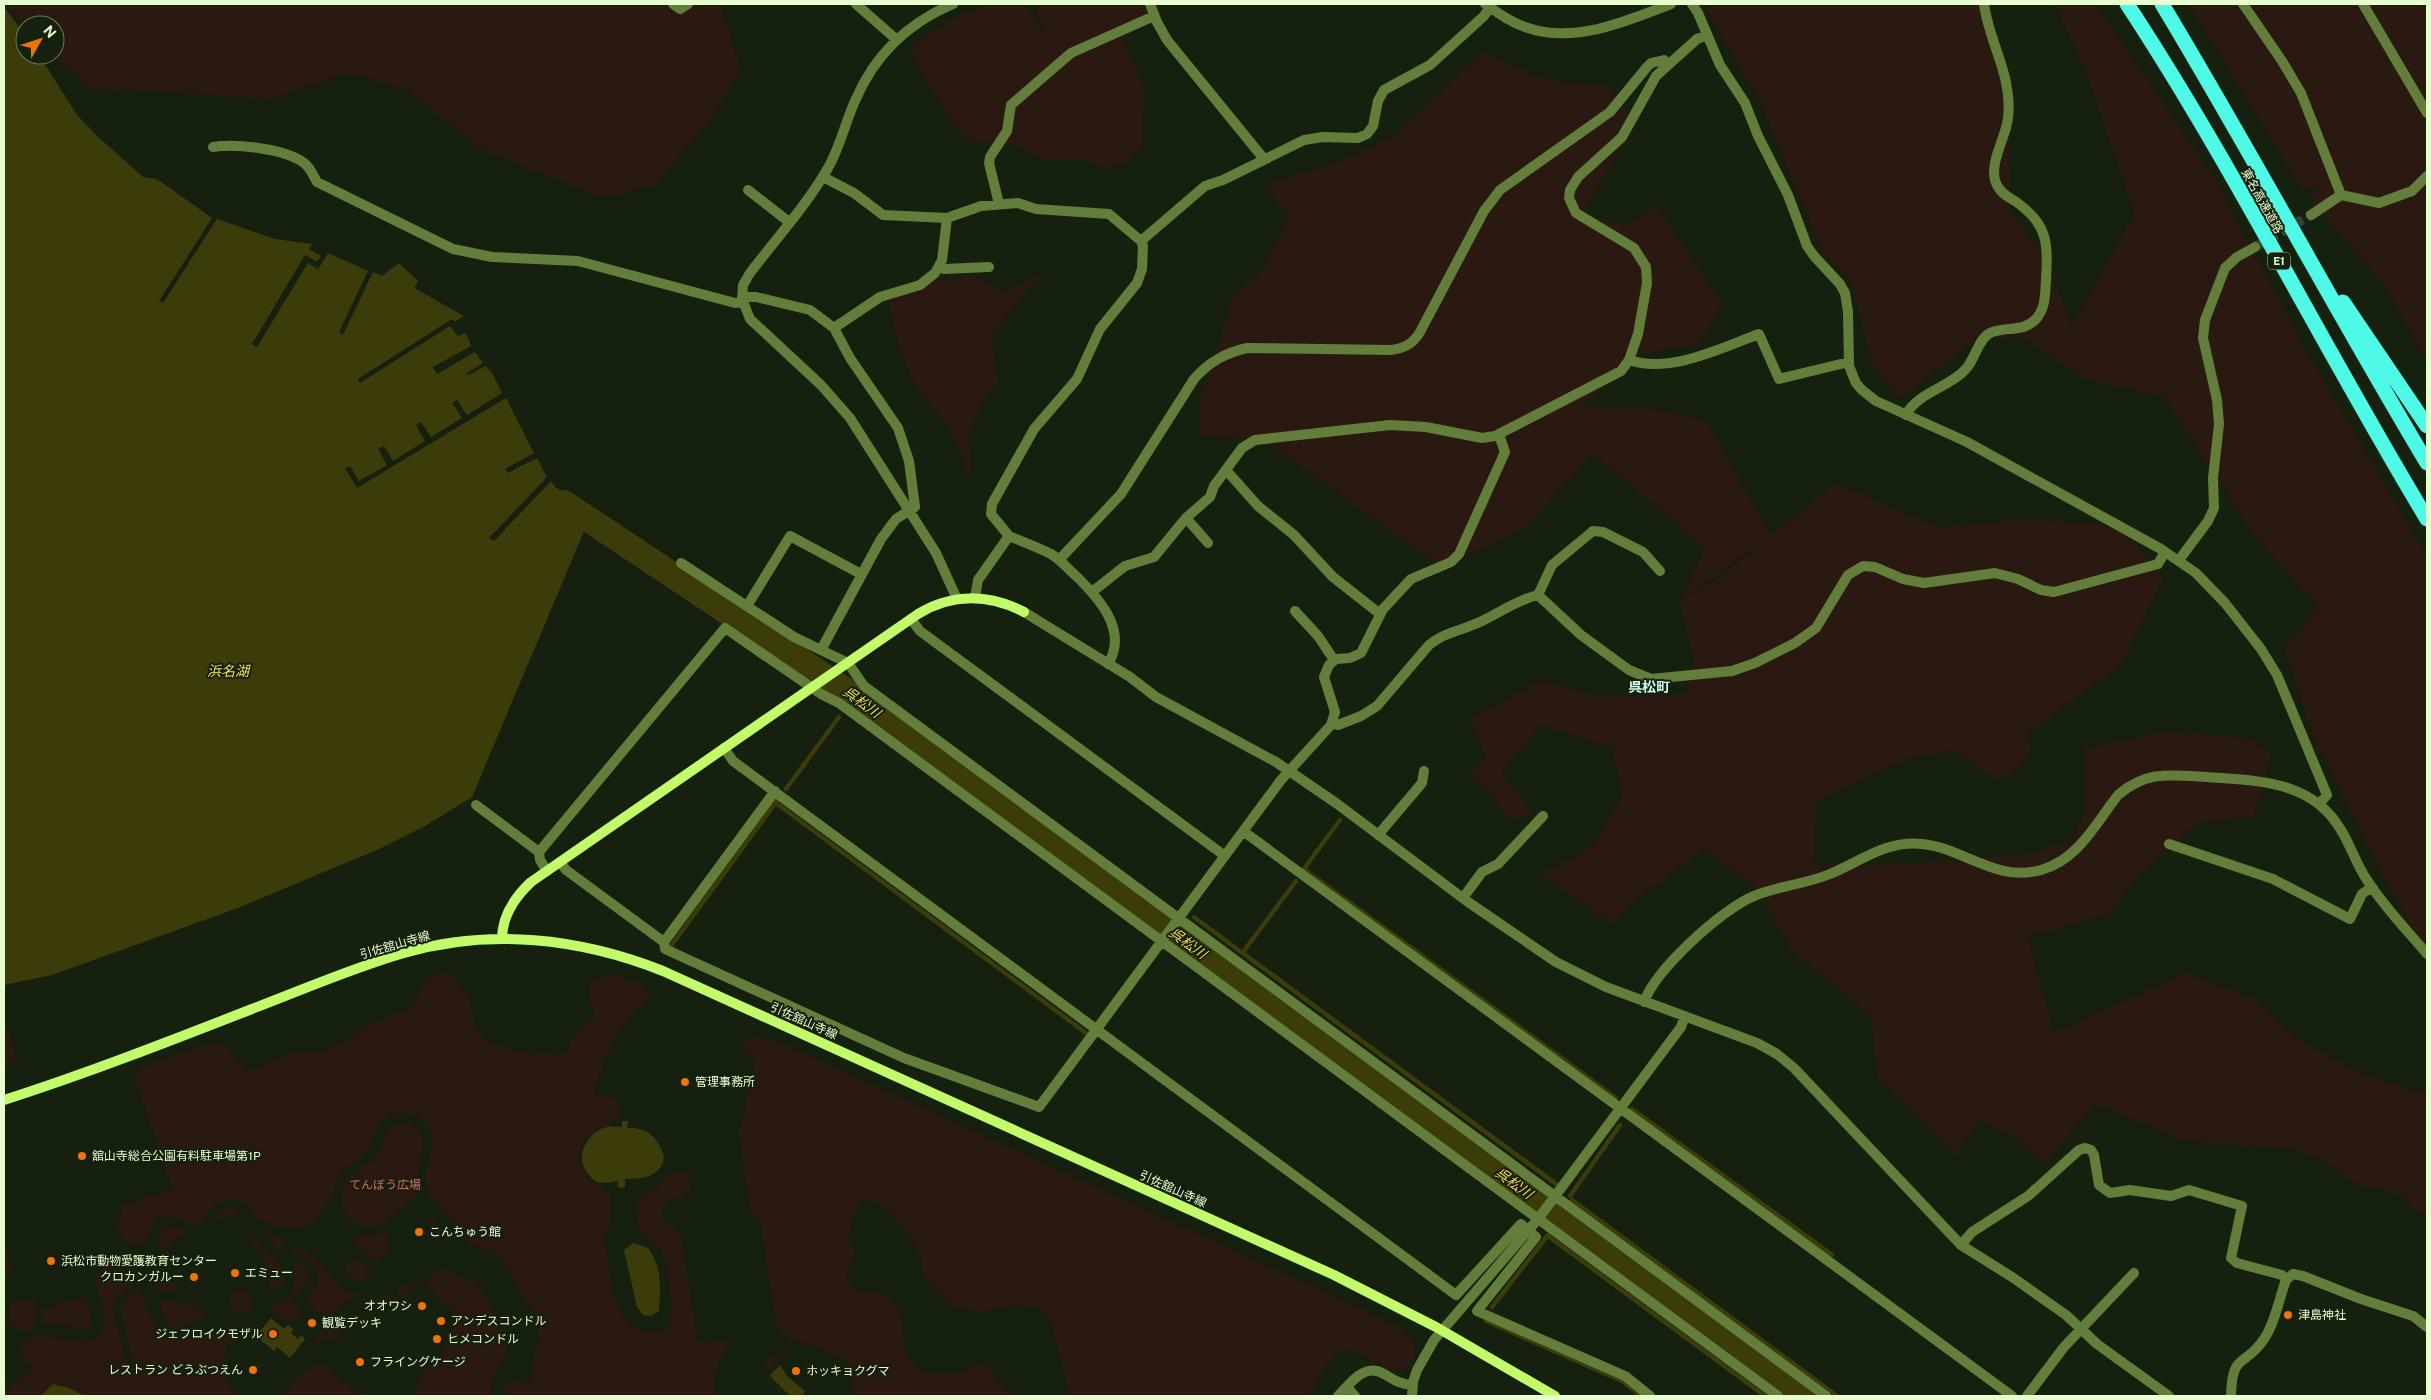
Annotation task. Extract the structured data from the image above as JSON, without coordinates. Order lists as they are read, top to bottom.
{
  "streets": {
    "highway": ["東名高速道路", "E1"],
    "main road": ["引佐舘山寺線"]
  },
  "districts": ["呉松町"],
  "water": ["浜名湖", "呉松川"],
  "parks": ["てんぼう広場"],
  "places": [
    "管理事務所",
    "舘山寺総合公園有料駐車場第1P",
    "こんちゅう館",
    "浜松市動物愛護教育センター",
    "エミュー",
    "クロカンガルー",
    "オオワシ",
    "津島神社",
    "アンデスコンドル",
    "観覧デッキ",
    "ジェフロイクモザル",
    "ヒメコンドル",
    "フライングケージ",
    "レストラン どうぶつえん",
    "ホッキョクグマ"
  ],
  "north": "top right"
}
